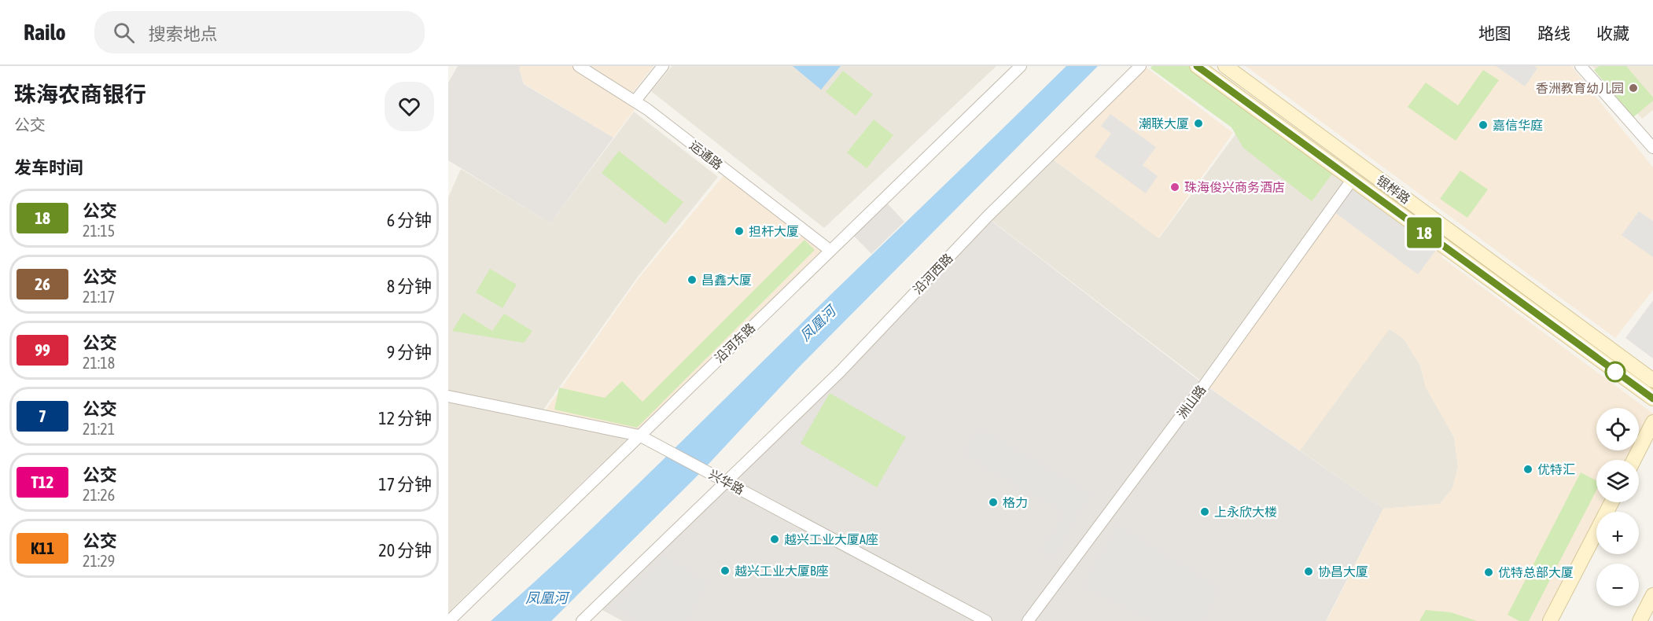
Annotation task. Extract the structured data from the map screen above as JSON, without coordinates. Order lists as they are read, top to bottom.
{
  "streets": {
    "main road": ["银桦路"],
    "street": [
      "运通路",
      "沿河西路",
      "沿河东路",
      "洲山路",
      "兴华路"
    ]
  },
  "crossings": [
    ["运通路", "沿河东路"],
    ["银桦路", "洲山路"],
    ["沿河西路", "兴华路"],
    ["沿河东路", "兴华路"]
  ],
  "water": ["凤凰河"],
  "places": [
    "香洲教育幼儿园",
    "潮联大厦",
    "嘉信华庭",
    "珠海俊兴商务酒店",
    "担杆大厦",
    "昌鑫大厦",
    "优特汇",
    "格力",
    "上永欣大楼",
    "越兴工业大厦A座",
    "越兴工业大厦B座",
    "协昌大厦",
    "优特总部大厦"
  ],
  "lines": ["bus line 18"],
  "page": {
    "header": "Railo",
    "search": "搜索地点",
    "nav": ["地图", "路线", "收藏"],
    "heading": [
      ["珠海农商银行", "公交"],
      "发车时间"
    ],
    "on_map": "18",
    "list": [
      {
        "mark": "18",
        "name": "公交",
        "note": "21:15",
        "value": "6 分钟"
      },
      {
        "mark": "26",
        "name": "公交",
        "note": "21:17",
        "value": "8 分钟"
      },
      {
        "mark": "99",
        "name": "公交",
        "note": "21:18",
        "value": "9 分钟"
      },
      {
        "mark": "7",
        "name": "公交",
        "note": "21:21",
        "value": "12 分钟"
      },
      {
        "mark": "T12",
        "name": "公交",
        "note": "21:26",
        "value": "17 分钟"
      },
      {
        "mark": "K11",
        "name": "公交",
        "note": "21:29",
        "value": "20 分钟"
      }
    ],
    "map_buttons": ["+", "−"]
  }
}
